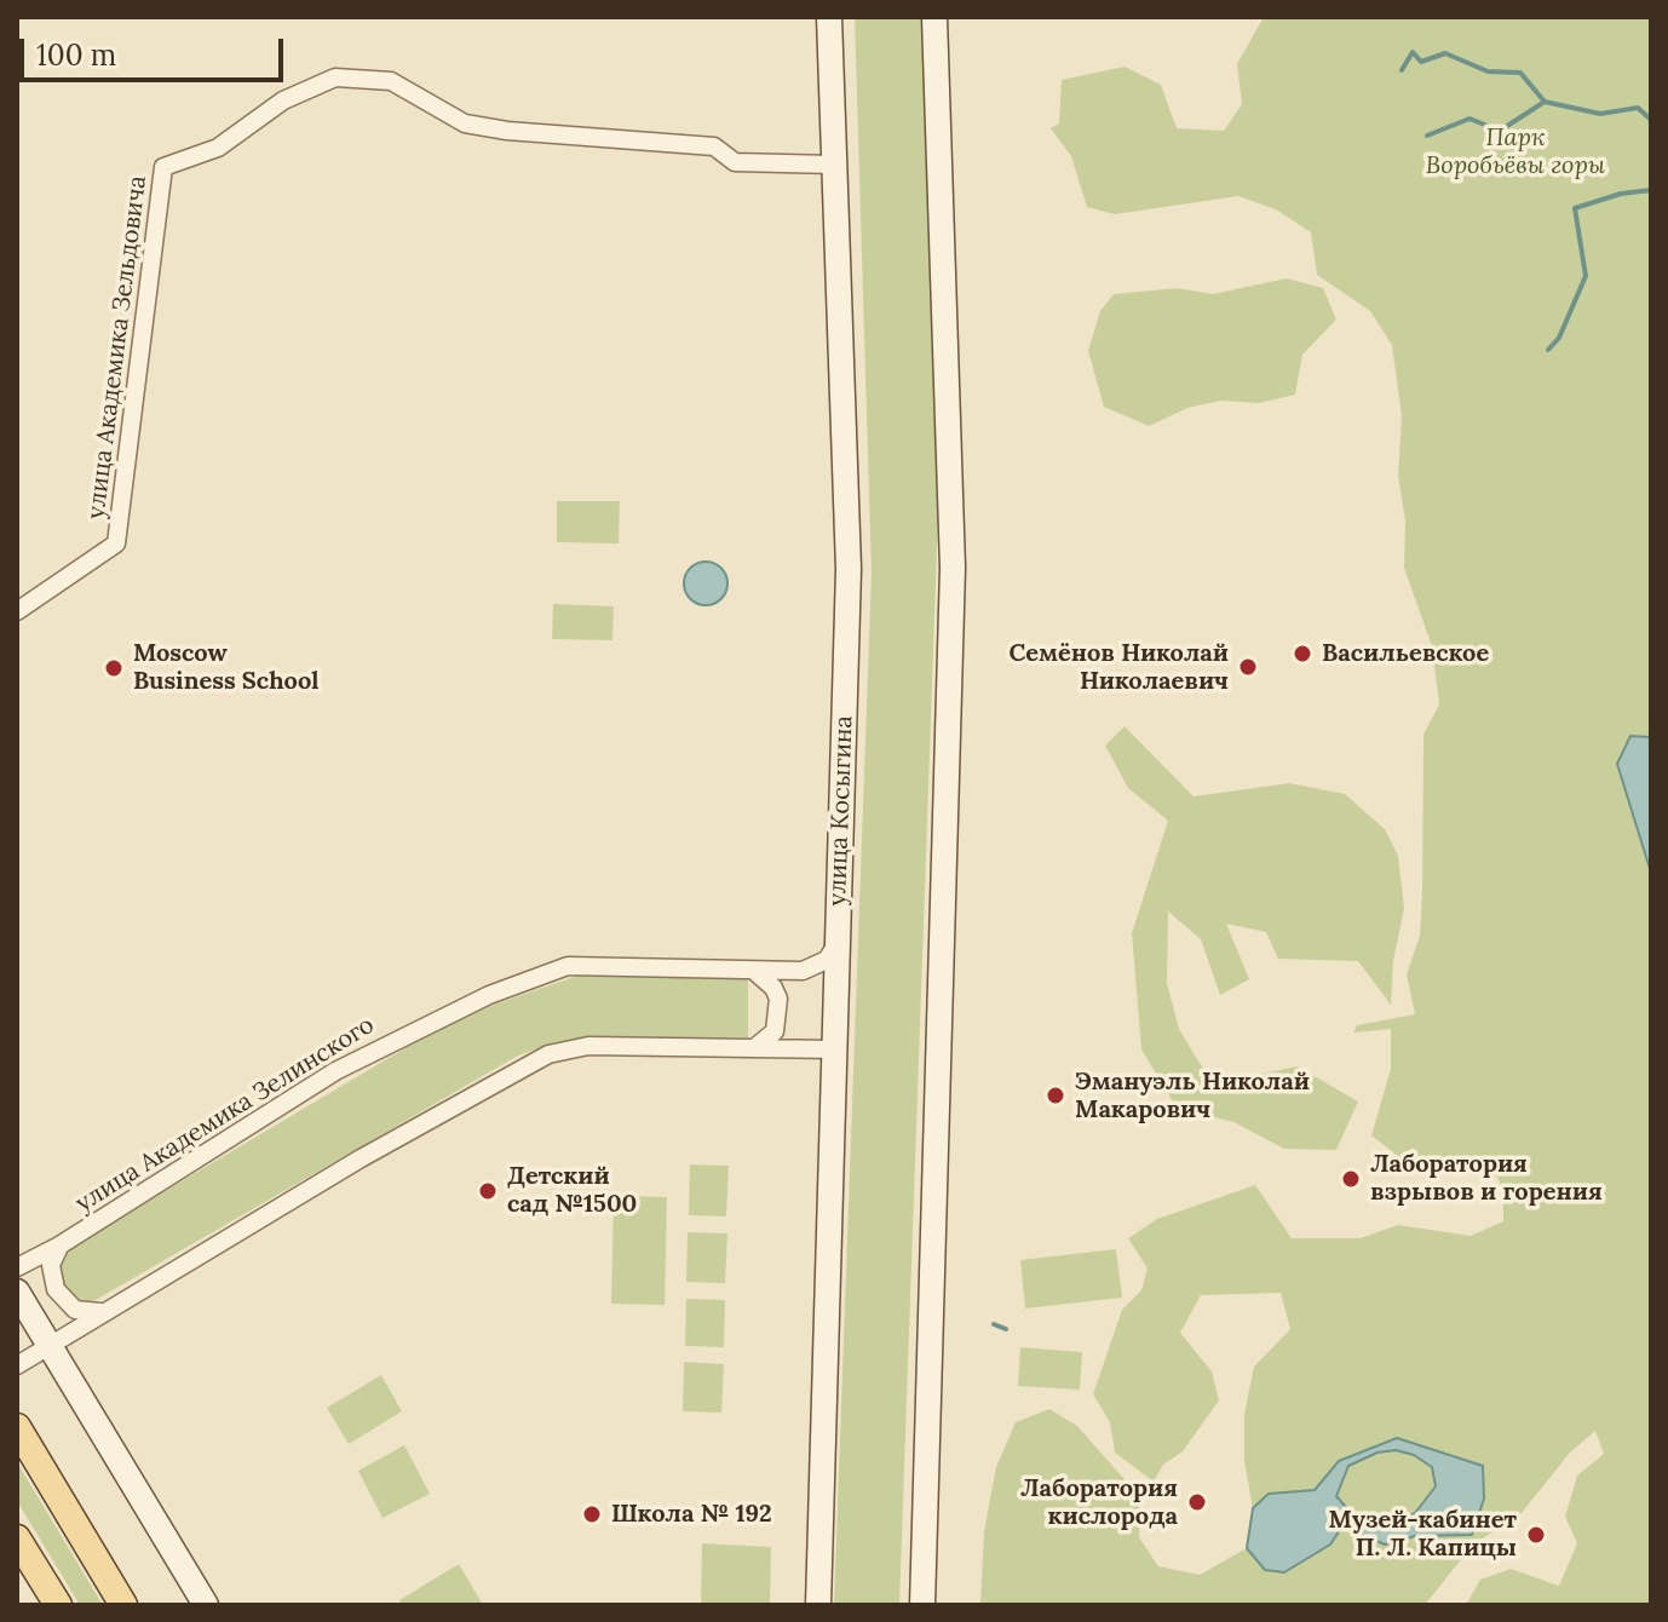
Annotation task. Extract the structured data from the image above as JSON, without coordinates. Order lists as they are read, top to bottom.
{
  "streets": {
    "main road": ["улица Косыгина"],
    "street": ["улица Академика Зельдовича", "улица Академика Зелинского"]
  },
  "crossings": [
    ["улица Академика Зельдовича", "улица Косыгина"],
    ["улица Косыгина", "улица Академика Зелинского"]
  ],
  "parks": ["Парк Воробьёвы горы"],
  "places": [
    "Васильевское",
    "Семёнов Николай Николаевич",
    "Moscow Business School",
    "Эмануэль Николай Макарович",
    "Лаборатория взрывов и горения",
    "Детский сад №1500",
    "Лаборатория кислорода",
    "Школа № 192",
    "Музей-кабинет П. Л. Капицы"
  ],
  "scale_bar": "100 m"
}
